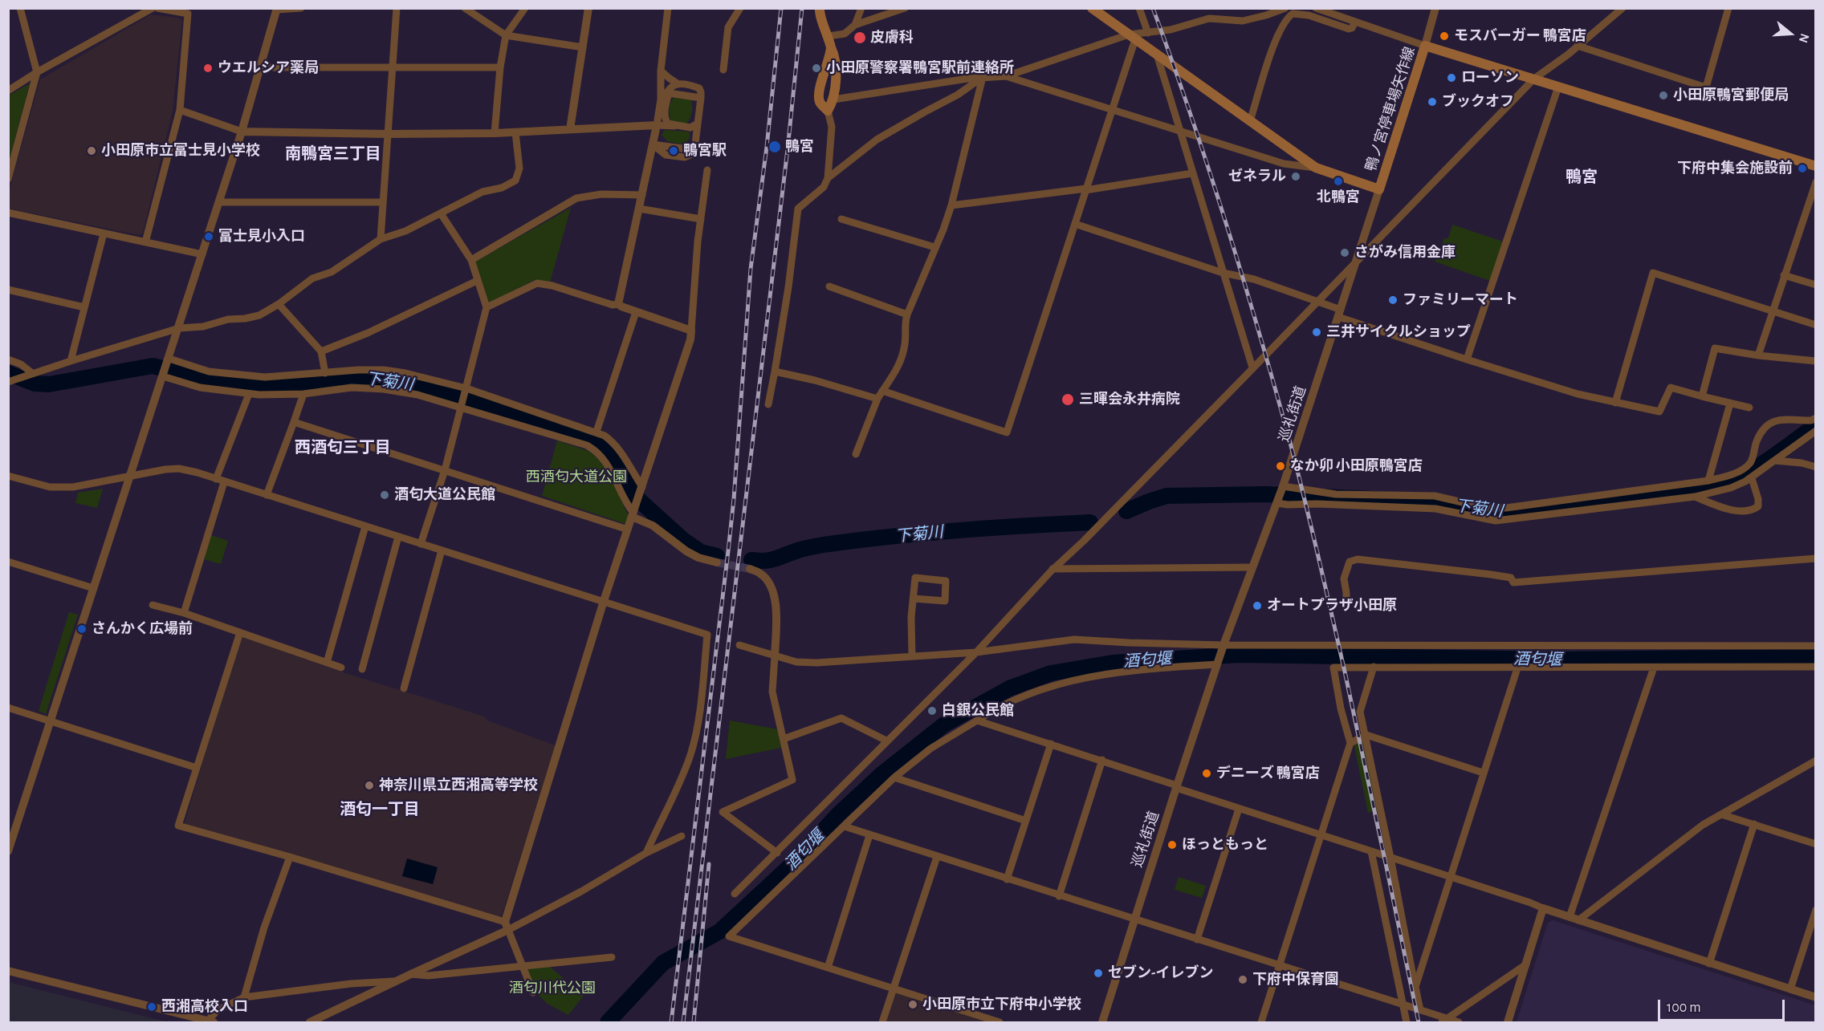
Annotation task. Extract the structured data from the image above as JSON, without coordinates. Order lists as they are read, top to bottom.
{
  "streets": {
    "main road": ["鴨ノ宮停車場矢作線"],
    "street": ["巡礼街道"]
  },
  "crossings": [
    ["鴨ノ宮停車場矢作線", "巡礼街道"]
  ],
  "districts": [
    "南鴨宮三丁目",
    "鴨宮",
    "西酒匂三丁目",
    "酒匂一丁目"
  ],
  "water": ["下菊川", "酒匂堰"],
  "parks": ["西酒匂大道公園", "酒匂川代公園"],
  "places": [
    "モスバーガー 鴨宮店",
    "皮膚科",
    "ウエルシア薬局",
    "小田原警察署鴨宮駅前連絡所",
    "ローソン",
    "小田原鴨宮郵便局",
    "ブックオフ",
    "鴨宮",
    "小田原市立富士見小学校",
    "鴨宮駅",
    "下府中集会施設前",
    "ゼネラル",
    "北鴨宮",
    "富士見小入口",
    "さがみ信用金庫",
    "ファミリーマート",
    "三井サイクルショップ",
    "三暉会永井病院",
    "なか卯 小田原鴨宮店",
    "酒匂大道公民館",
    "オートプラザ小田原",
    "さんかく広場前",
    "白銀公民館",
    "デニーズ 鴨宮店",
    "神奈川県立西湘高等学校",
    "ほっともっと",
    "セブン-イレブン",
    "下府中保育園",
    "小田原市立下府中小学校",
    "西湘高校入口"
  ],
  "scale_bar": "100 m",
  "north": "right"
}
